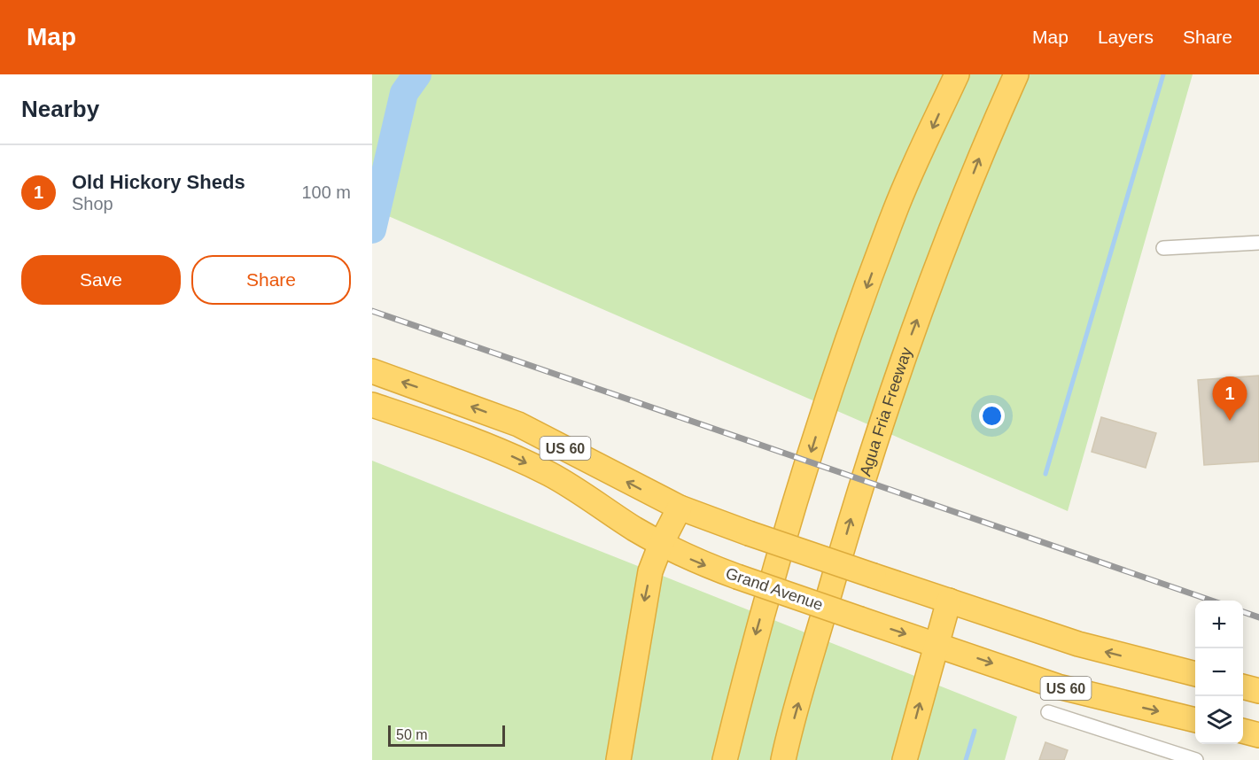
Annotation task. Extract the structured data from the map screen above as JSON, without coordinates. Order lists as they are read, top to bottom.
{
  "streets": {
    "highway": ["Agua Fria Freeway", "US 60", "Grand Avenue"]
  },
  "scale_bar": "50 m",
  "page": {
    "header": "Map",
    "nav": ["Map", "Layers", "Share"],
    "heading": "Nearby",
    "list": [
      {
        "mark": "1",
        "name": "Old Hickory Sheds",
        "note": "Shop",
        "value": "100 m"
      }
    ],
    "buttons": ["Save", "Share"],
    "pins": "1",
    "map_buttons": ["+", "−"],
    "scale": "50 m"
  }
}
